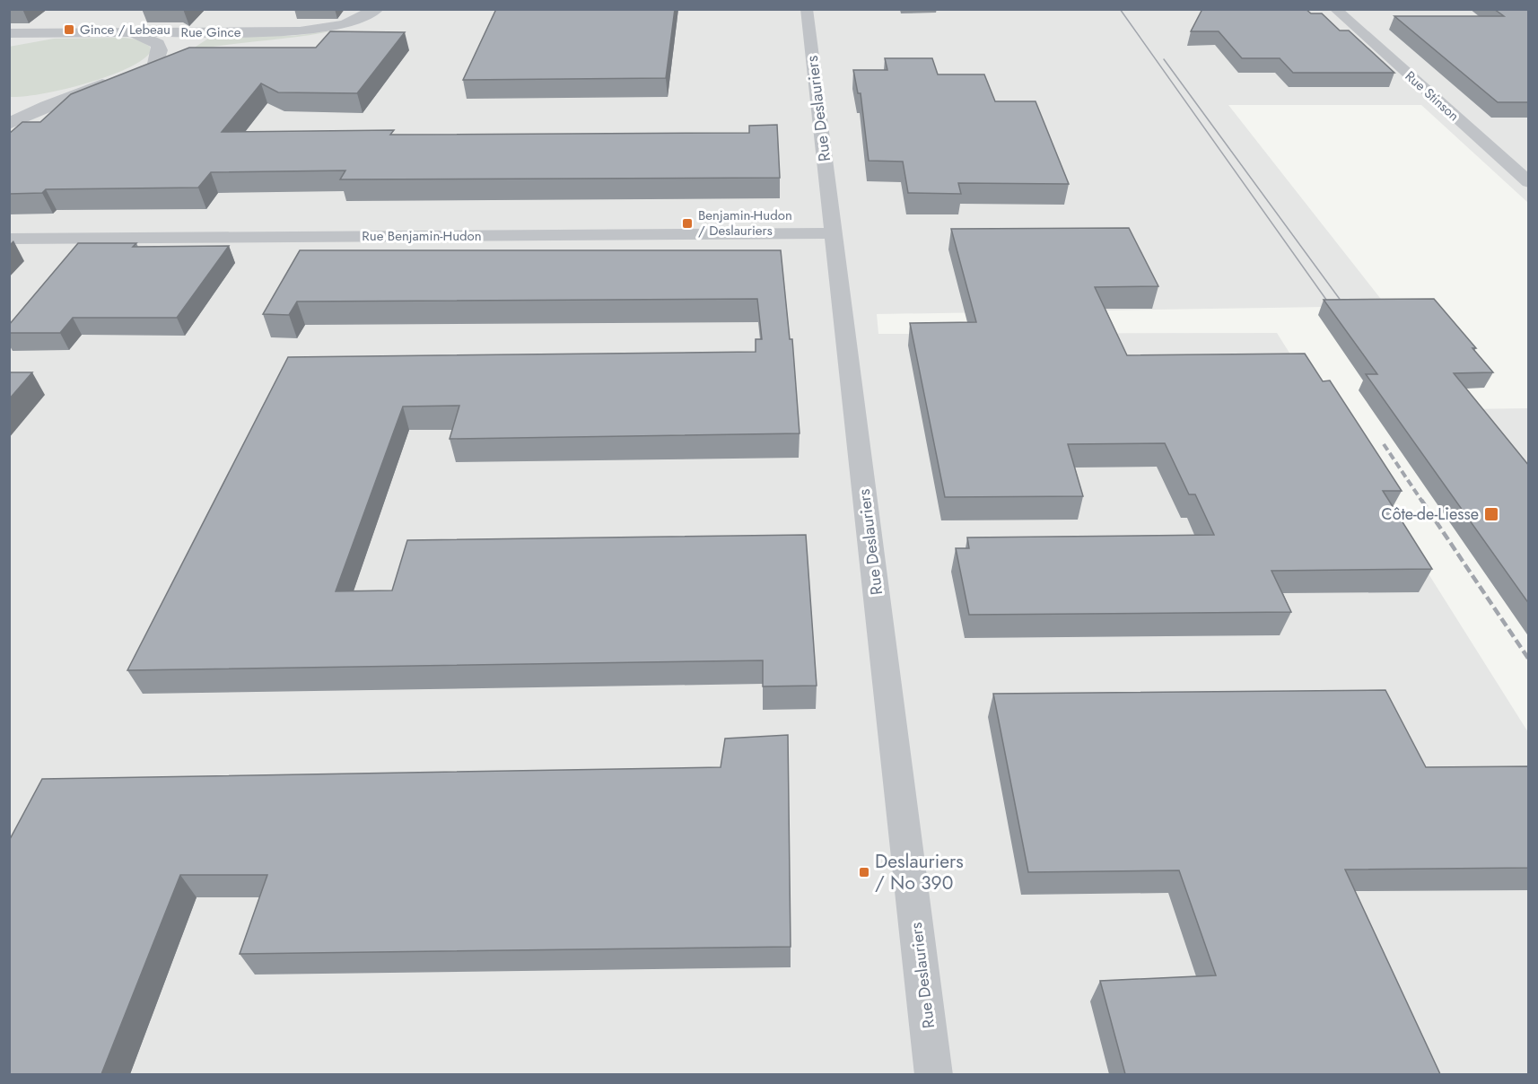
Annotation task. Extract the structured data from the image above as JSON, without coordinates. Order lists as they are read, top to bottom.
{
  "streets": {
    "street": [
      "Rue Gince",
      "Rue Stinson",
      "Rue Deslauriers",
      "Rue Benjamin-Hudon"
    ]
  },
  "crossings": [
    ["Rue Deslauriers", "Rue Benjamin-Hudon"]
  ],
  "places": {
    "transit": [
      "Gince / Lebeau",
      "Benjamin-Hudon / Deslauriers",
      "Côte-de-Liesse",
      "Deslauriers / No 390"
    ]
  }
}
